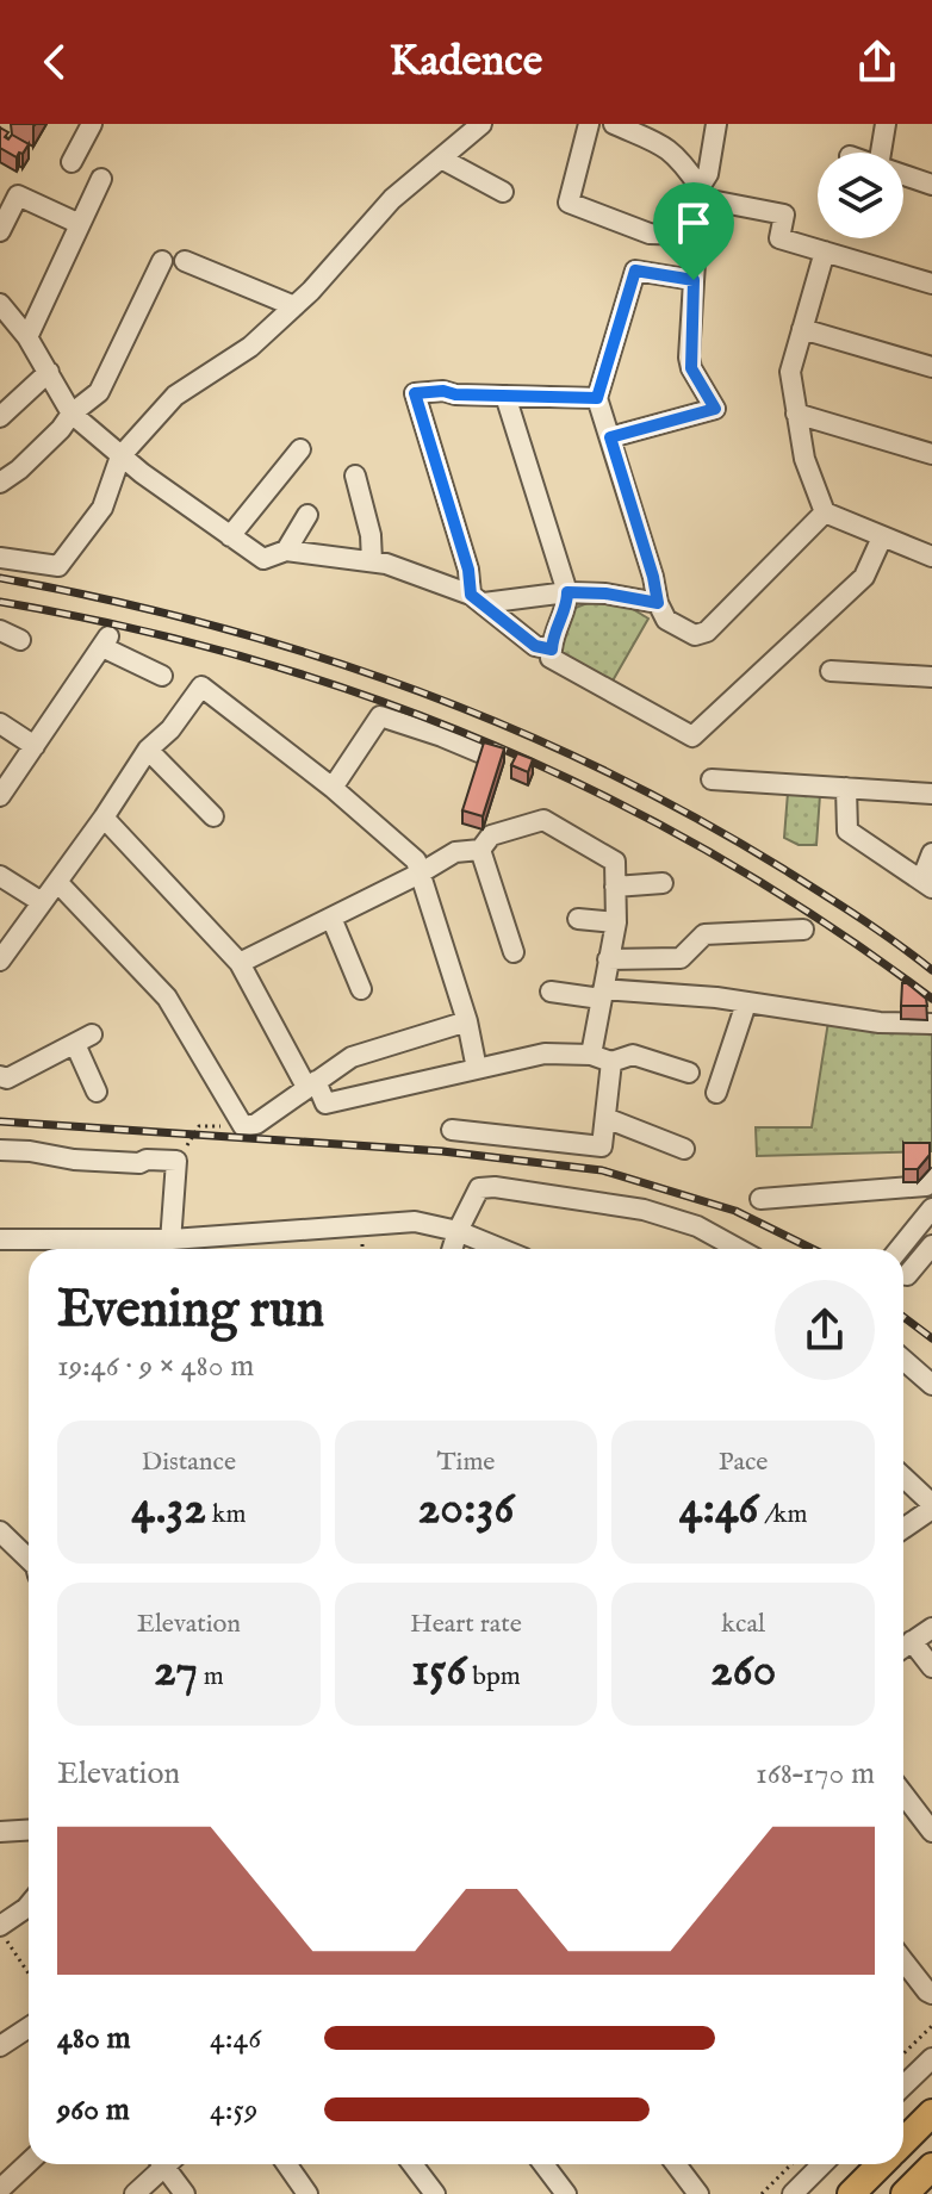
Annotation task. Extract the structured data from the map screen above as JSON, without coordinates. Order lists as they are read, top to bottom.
{
  "page": {
    "header": "Kadence",
    "heading": ["Evening run", "19:46 · 9 × 480 m"],
    "stats": [
      ["Distance", "4.32 km"],
      ["Time", "20:36"],
      ["Pace", "4:46 /km"],
      ["Elevation", "27 m"],
      ["Heart rate", "156 bpm"],
      ["kcal", "260"]
    ],
    "chart": ["Elevation", "168–170 m"],
    "list": [
      {
        "name": "480 m",
        "note": "4:46"
      },
      {
        "name": "960 m",
        "note": "4:59"
      }
    ]
  }
}
